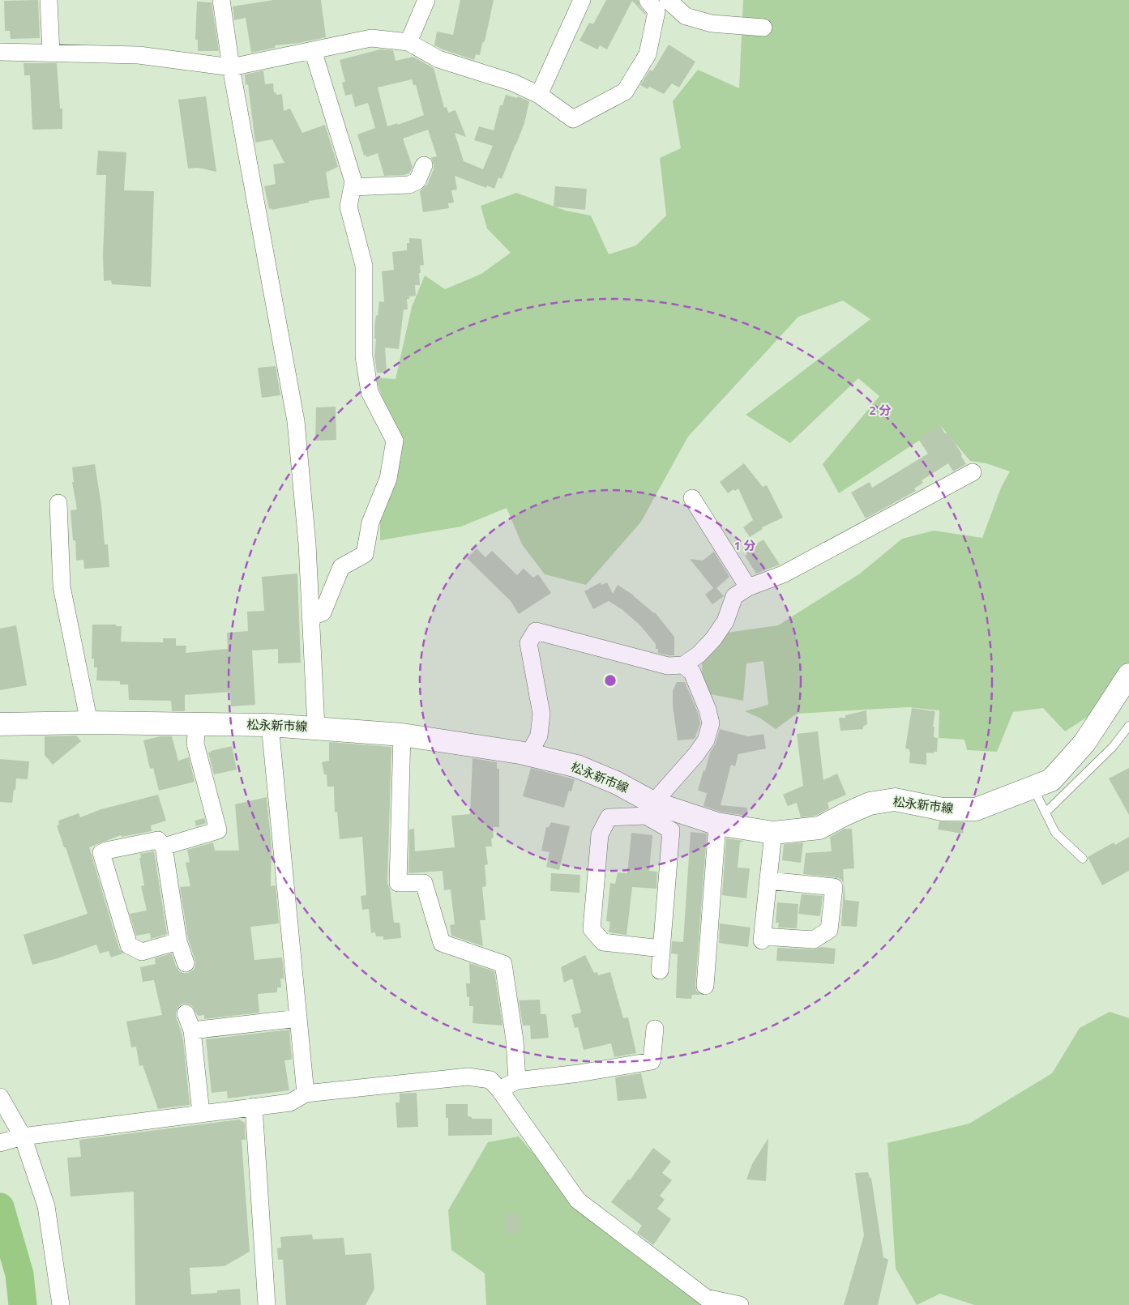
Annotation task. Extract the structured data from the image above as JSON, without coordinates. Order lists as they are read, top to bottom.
{
  "streets": {
    "main road": ["松永新市線"]
  },
  "rings": ["2 分", "1 分"]
}
